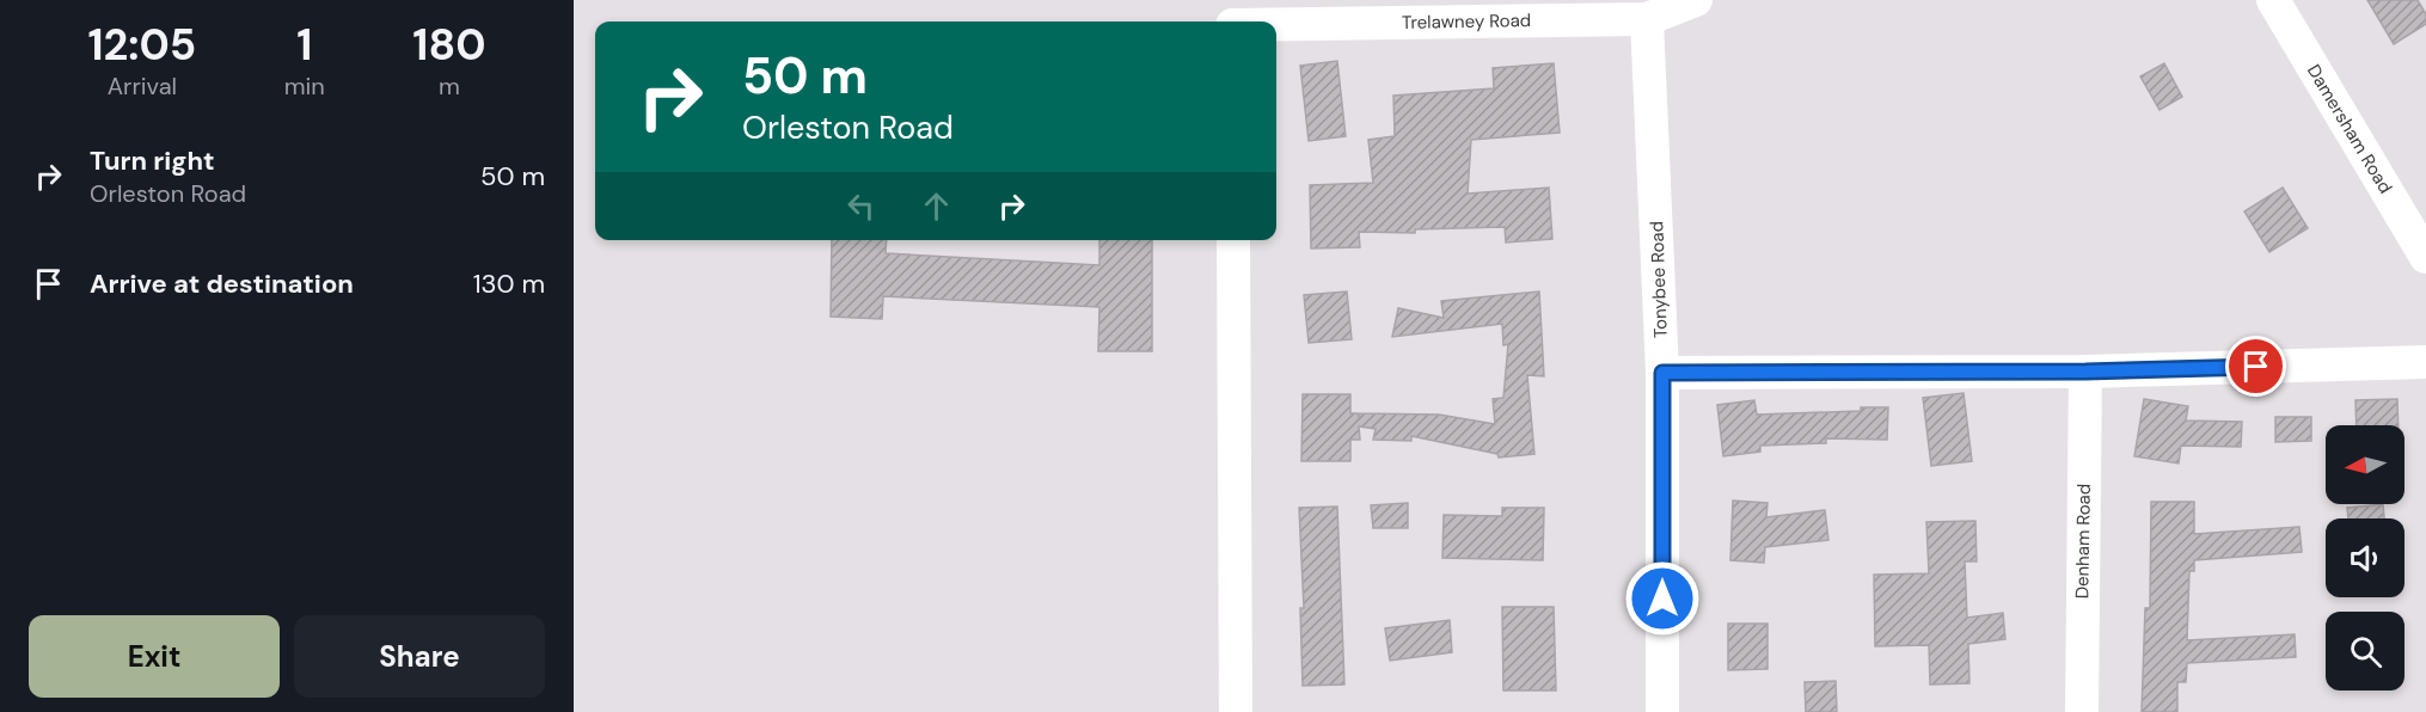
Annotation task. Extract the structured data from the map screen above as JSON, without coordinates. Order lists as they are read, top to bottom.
{
  "streets": {
    "street": [
      "Trelawney Road",
      "Damersham Road",
      "Tonybee Road",
      "Denham Road"
    ]
  },
  "crossings": [
    ["Trelawney Road", "Tonybee Road"]
  ],
  "north": "left",
  "page": {
    "eta": [
      "12:05",
      "Arrival",
      "1",
      "min",
      "180",
      "m"
    ],
    "turn": ["50 m", "Orleston Road"],
    "list": [
      {
        "name": "Turn right",
        "note": "Orleston Road",
        "value": "50 m"
      },
      {
        "name": "Arrive at destination",
        "value": "130 m"
      }
    ],
    "buttons": ["Exit", "Share"]
  }
}
